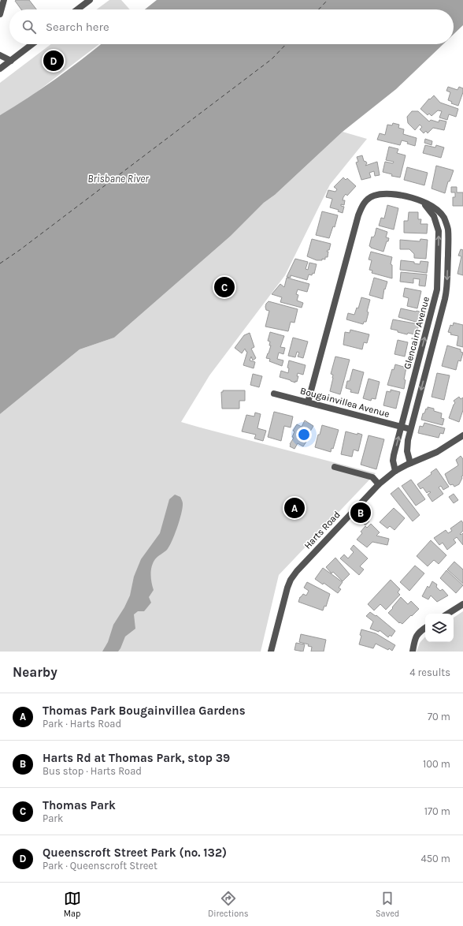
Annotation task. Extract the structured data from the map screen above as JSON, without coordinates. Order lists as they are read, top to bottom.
{
  "streets": {
    "street": ["Glencairn Avenue", "Bougainvillea Avenue", "Harts Road"]
  },
  "crossings": [
    ["Glencairn Avenue", "Bougainvillea Avenue"],
    ["Glencairn Avenue", "Harts Road"]
  ],
  "water": ["Brisbane River"],
  "page": {
    "search": "Search here",
    "pins": [
      "D",
      "C",
      "A",
      "B"
    ],
    "heading": ["Nearby", "4 results"],
    "list": [
      {
        "mark": "A",
        "name": "Thomas Park Bougainvillea Gardens",
        "note": "Park · Harts Road",
        "value": "70 m"
      },
      {
        "mark": "B",
        "name": "Harts Rd at Thomas Park, stop 39",
        "note": "Bus stop · Harts Road",
        "value": "100 m"
      },
      {
        "mark": "C",
        "name": "Thomas Park",
        "note": "Park",
        "value": "170 m"
      },
      {
        "mark": "D",
        "name": "Queenscroft Street Park (no. 132)",
        "note": "Park · Queenscroft Street",
        "value": "450 m"
      }
    ],
    "nav": ["Map", "Directions", "Saved"]
  }
}
